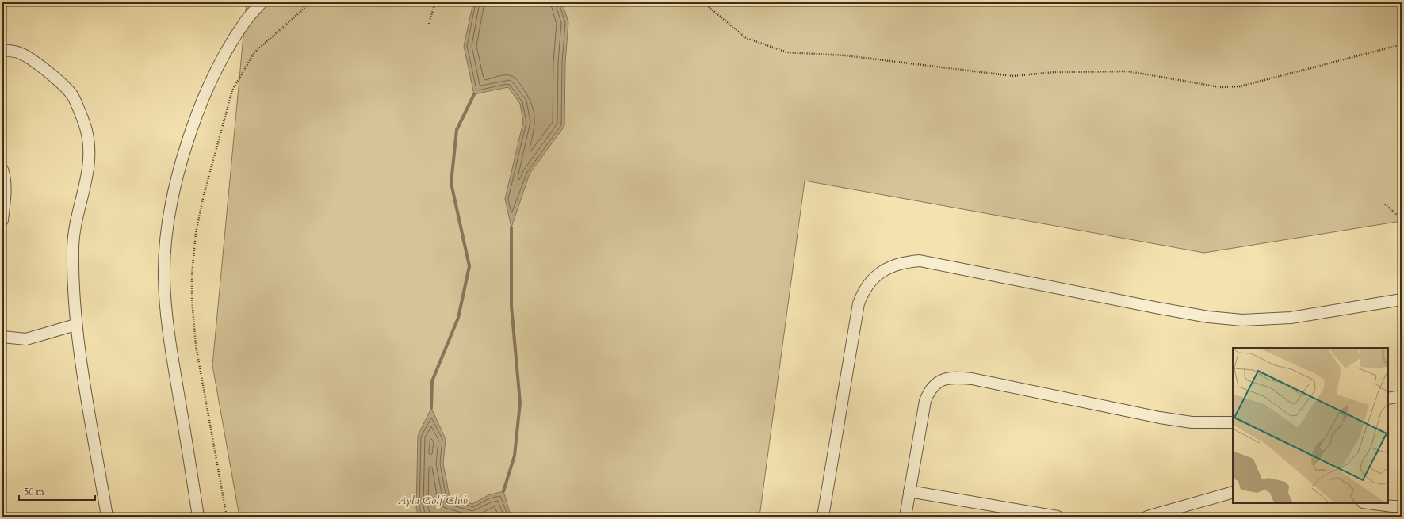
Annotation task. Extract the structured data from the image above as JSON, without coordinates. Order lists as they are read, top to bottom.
{
  "water": ["Ayla Golf Club"],
  "scale_bar": "50 m"
}
